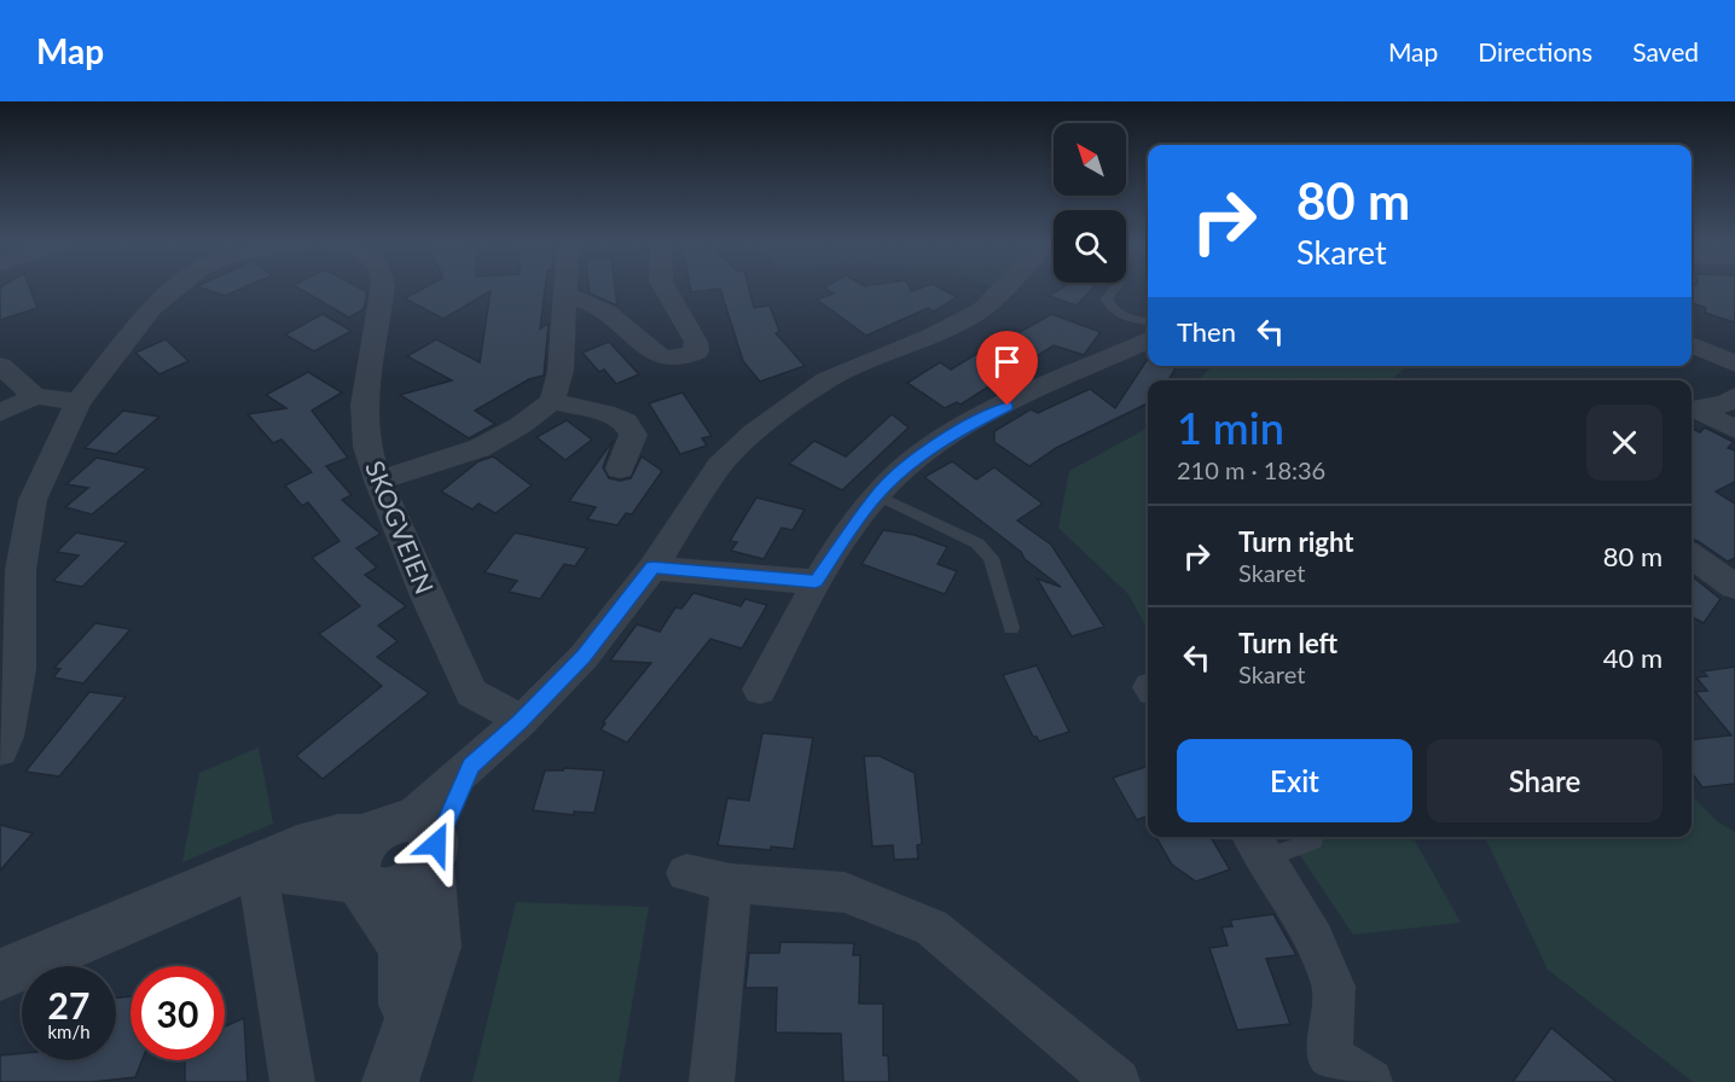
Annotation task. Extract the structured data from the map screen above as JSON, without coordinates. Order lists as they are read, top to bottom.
{
  "streets": {
    "street": ["SKOGVEIEN"]
  },
  "north": "top left",
  "page": {
    "header": "Map",
    "nav": ["Map", "Directions", "Saved"],
    "turn": ["80 m", "Skaret"],
    "then": "Then",
    "heading": ["1 min", "210 m · 18:36"],
    "list": [
      {
        "name": "Turn right",
        "note": "Skaret",
        "value": "80 m"
      },
      {
        "name": "Turn left",
        "note": "Skaret",
        "value": "40 m"
      }
    ],
    "buttons": ["Exit", "Share"],
    "speed": "27 km/h",
    "limit": "30"
  }
}
